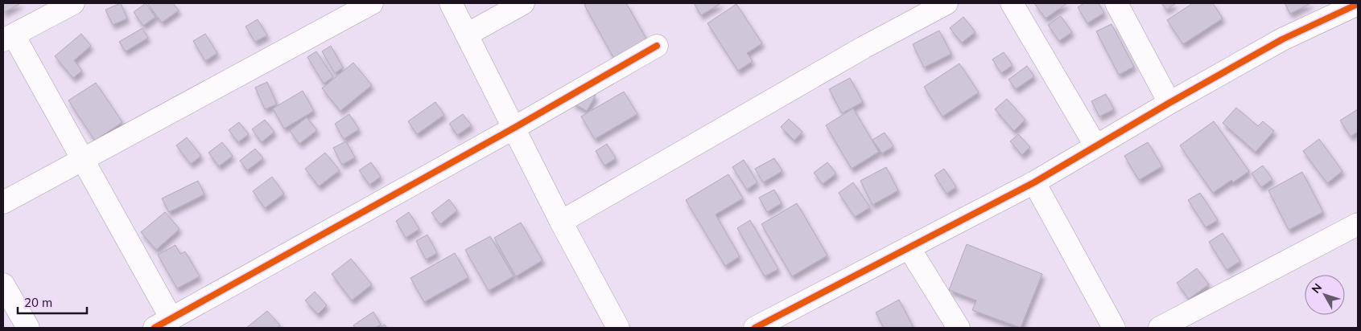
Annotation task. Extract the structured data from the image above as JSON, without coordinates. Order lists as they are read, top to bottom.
{
  "scale_bar": "20 m",
  "north": "top left"
}
